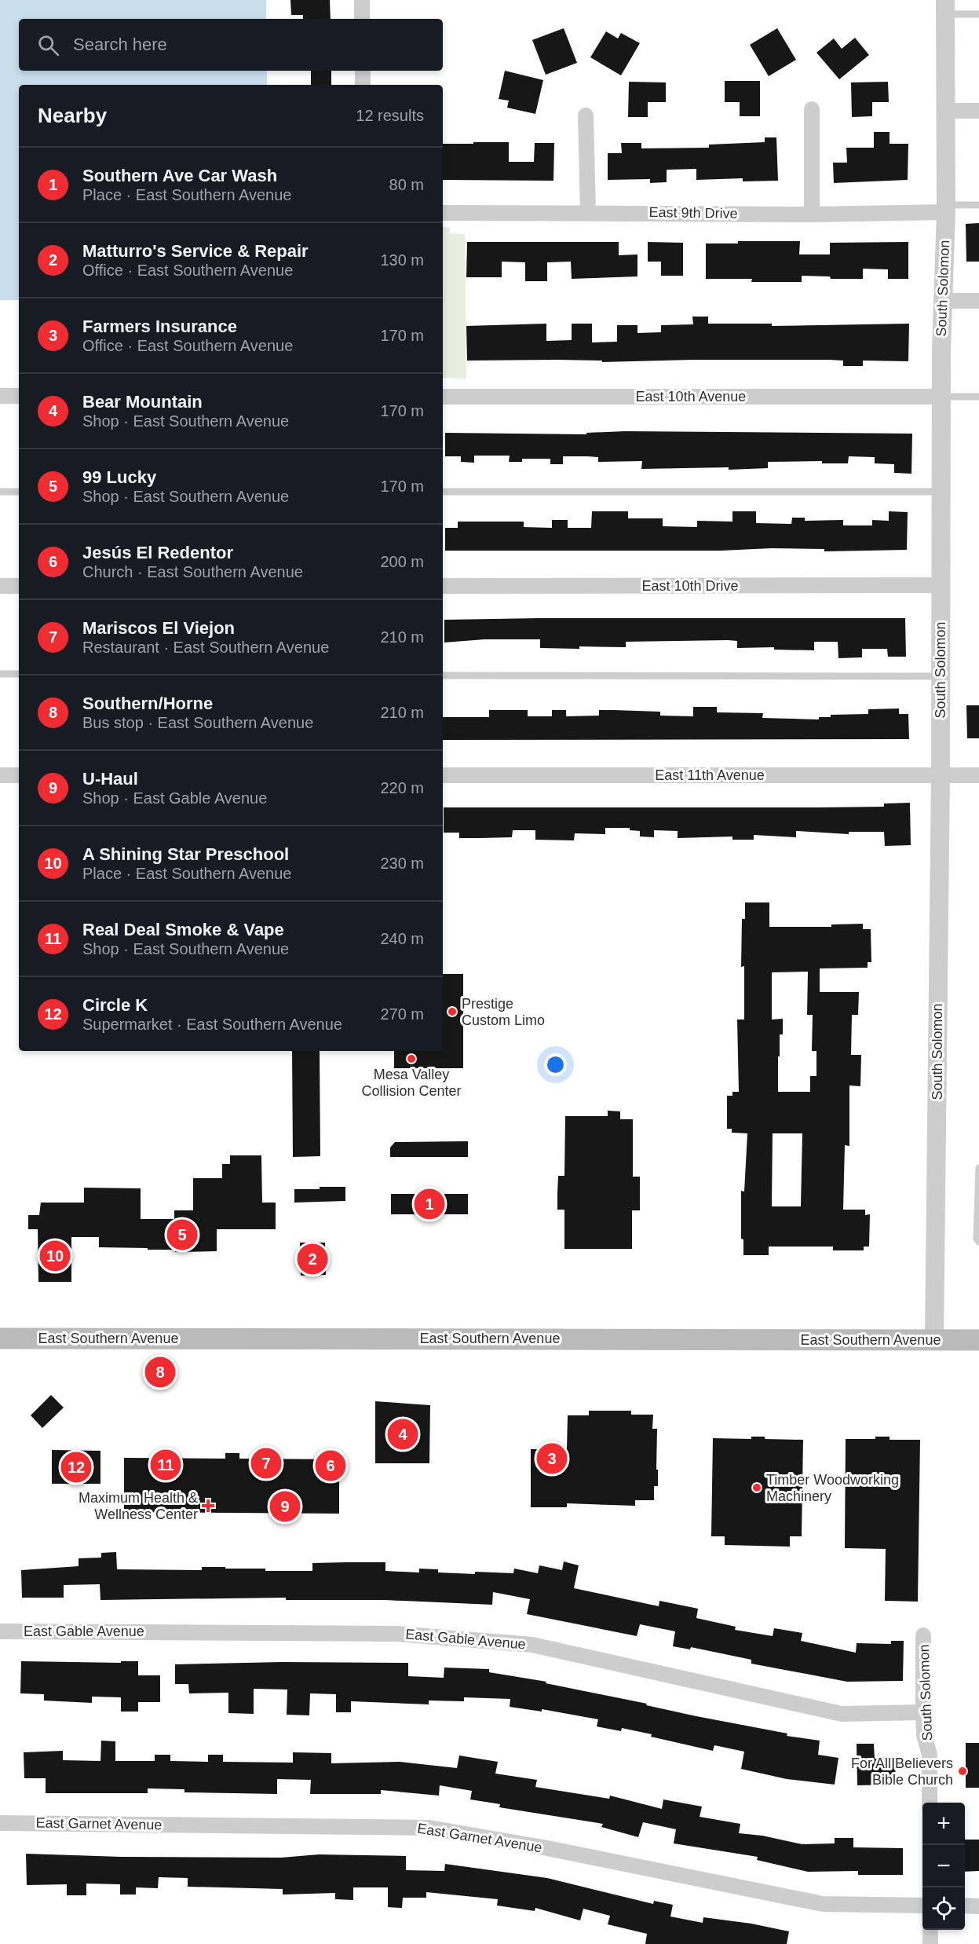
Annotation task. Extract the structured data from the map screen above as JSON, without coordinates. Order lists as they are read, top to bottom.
{
  "streets": {
    "main road": ["East Southern Avenue"],
    "street": [
      "East 9th Drive",
      "South Solomon",
      "East 10th Avenue",
      "East 10th Drive",
      "East 11th Avenue",
      "East Gable Avenue",
      "East Garnet Avenue"
    ]
  },
  "crossings": [
    ["East 9th Drive", "South Solomon"],
    ["South Solomon", "East 10th Avenue"],
    ["South Solomon", "East 10th Drive"],
    ["South Solomon", "East 11th Avenue"],
    ["South Solomon", "East Southern Avenue"],
    ["South Solomon", "East Gable Avenue"]
  ],
  "places": {
    "other": [
      "Prestige Custom Limo",
      "Mesa Valley Collision Center",
      "Timber Woodworking Machinery",
      "For All Believers Bible Church"
    ],
    "health": ["Maximum Health & Wellness Center"]
  },
  "page": {
    "search": "Search here",
    "heading": ["Nearby", "12 results"],
    "list": [
      {
        "mark": "1",
        "name": "Southern Ave Car Wash",
        "note": "Place · East Southern Avenue",
        "value": "80 m"
      },
      {
        "mark": "2",
        "name": "Matturro's Service & Repair",
        "note": "Office · East Southern Avenue",
        "value": "130 m"
      },
      {
        "mark": "3",
        "name": "Farmers Insurance",
        "note": "Office · East Southern Avenue",
        "value": "170 m"
      },
      {
        "mark": "4",
        "name": "Bear Mountain",
        "note": "Shop · East Southern Avenue",
        "value": "170 m"
      },
      {
        "mark": "5",
        "name": "99 Lucky",
        "note": "Shop · East Southern Avenue",
        "value": "170 m"
      },
      {
        "mark": "6",
        "name": "Jesús El Redentor",
        "note": "Church · East Southern Avenue",
        "value": "200 m"
      },
      {
        "mark": "7",
        "name": "Mariscos El Viejon",
        "note": "Restaurant · East Southern Avenue",
        "value": "210 m"
      },
      {
        "mark": "8",
        "name": "Southern/Horne",
        "note": "Bus stop · East Southern Avenue",
        "value": "210 m"
      },
      {
        "mark": "9",
        "name": "U-Haul",
        "note": "Shop · East Gable Avenue",
        "value": "220 m"
      },
      {
        "mark": "10",
        "name": "A Shining Star Preschool",
        "note": "Place · East Southern Avenue",
        "value": "230 m"
      },
      {
        "mark": "11",
        "name": "Real Deal Smoke & Vape",
        "note": "Shop · East Southern Avenue",
        "value": "240 m"
      },
      {
        "mark": "12",
        "name": "Circle K",
        "note": "Supermarket · East Southern Avenue",
        "value": "270 m"
      }
    ],
    "pins": [
      "1",
      "5",
      "10",
      "2",
      "8",
      "4",
      "3",
      "7",
      "11",
      "6",
      "12",
      "9"
    ],
    "map_buttons": ["+", "−"]
  }
}
